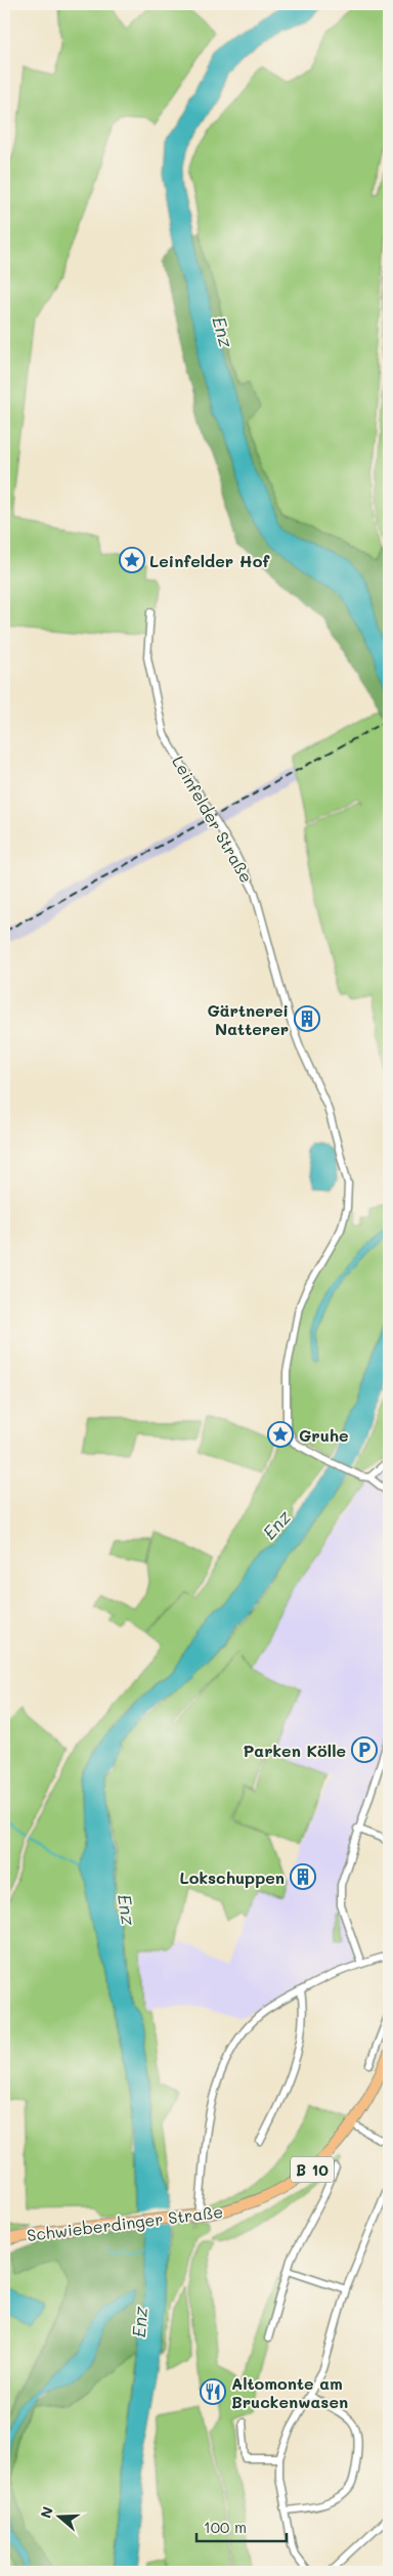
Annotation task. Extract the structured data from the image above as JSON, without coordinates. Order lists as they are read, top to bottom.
{
  "streets": {
    "main road": ["B 10", "Schwieberdinger Straße"],
    "street": ["Leinfelder Straße"]
  },
  "water": ["Enz"],
  "places": {
    "place": ["Leinfelder Hof", "Gruhe"],
    "building": ["Gärtnerei Natterer", "Lokschuppen"],
    "parking": ["Parken Kölle"],
    "restaurant": ["Altomonte am Bruckenwasen"]
  },
  "scale_bar": "100 m",
  "north": "left"
}
